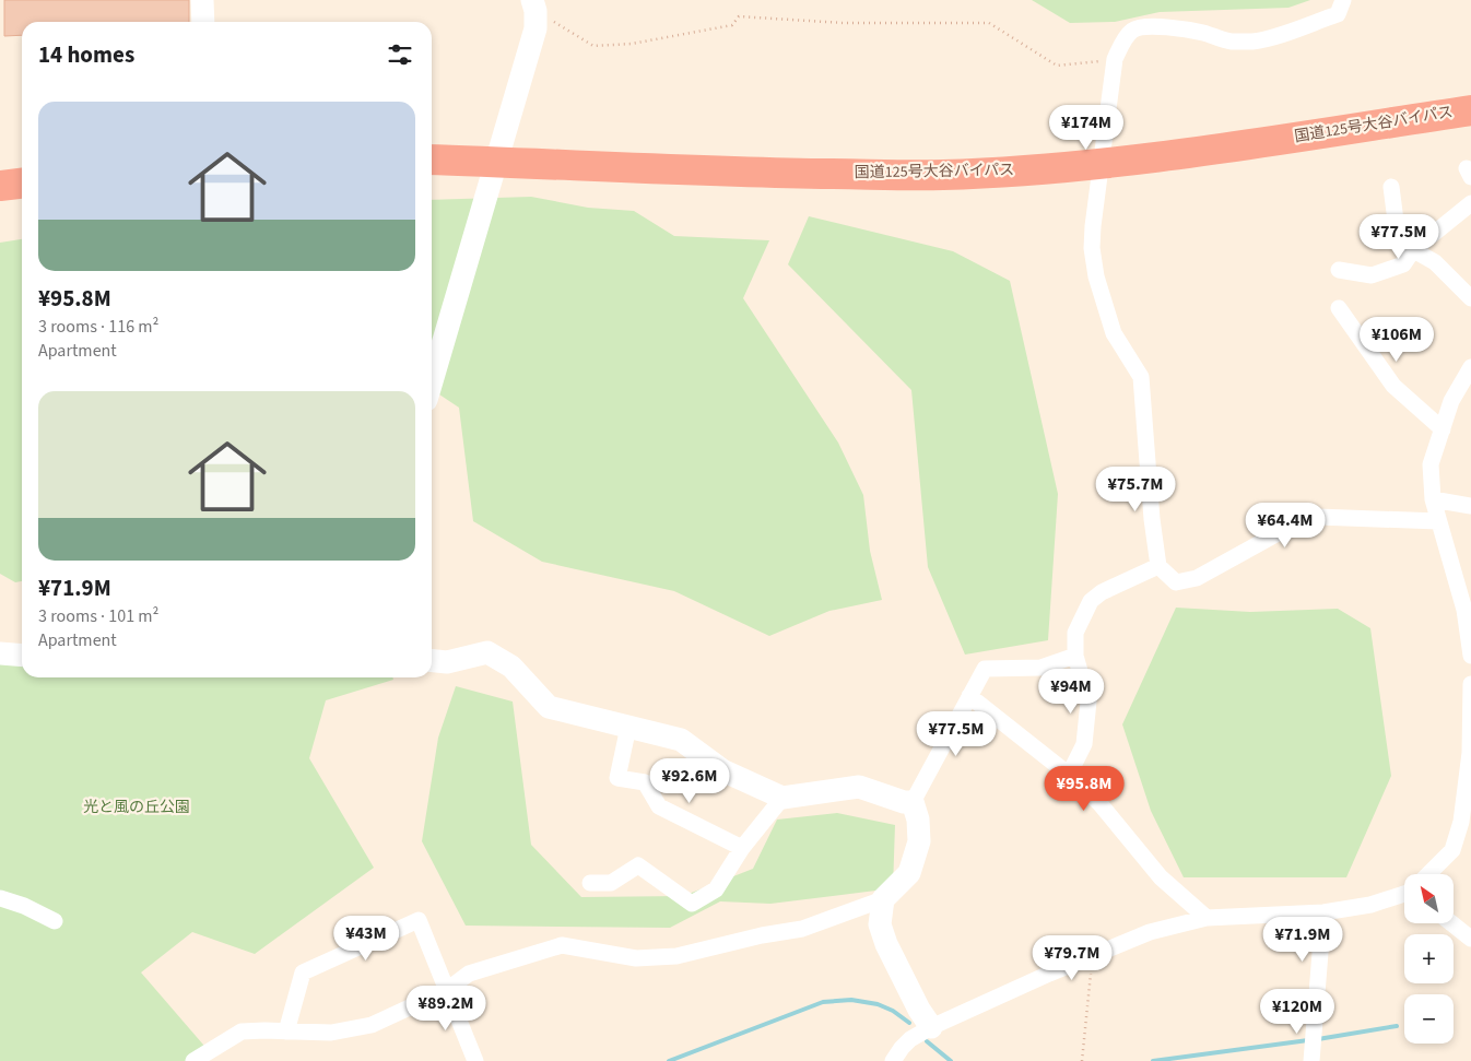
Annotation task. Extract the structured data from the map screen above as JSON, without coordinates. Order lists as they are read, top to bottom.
{
  "streets": {
    "highway": ["国道125号大谷バイパス"]
  },
  "parks": ["光と風の丘公園"],
  "north": "top left",
  "page": {
    "heading": "14 homes",
    "list": [
      {
        "name": "¥95.8M",
        "note": "3 rooms · 116 m² · Apartment"
      },
      {
        "name": "¥71.9M",
        "note": "3 rooms · 101 m² · Apartment"
      }
    ],
    "price": [
      "¥174M",
      "¥77.5M",
      "¥106M",
      "¥75.7M",
      "¥64.4M",
      "¥94M",
      "¥77.5M",
      "¥92.6M",
      "¥95.8M",
      "¥43M",
      "¥71.9M",
      "¥79.7M",
      "¥89.2M",
      "¥120M"
    ],
    "map_buttons": ["+", "−"]
  }
}
